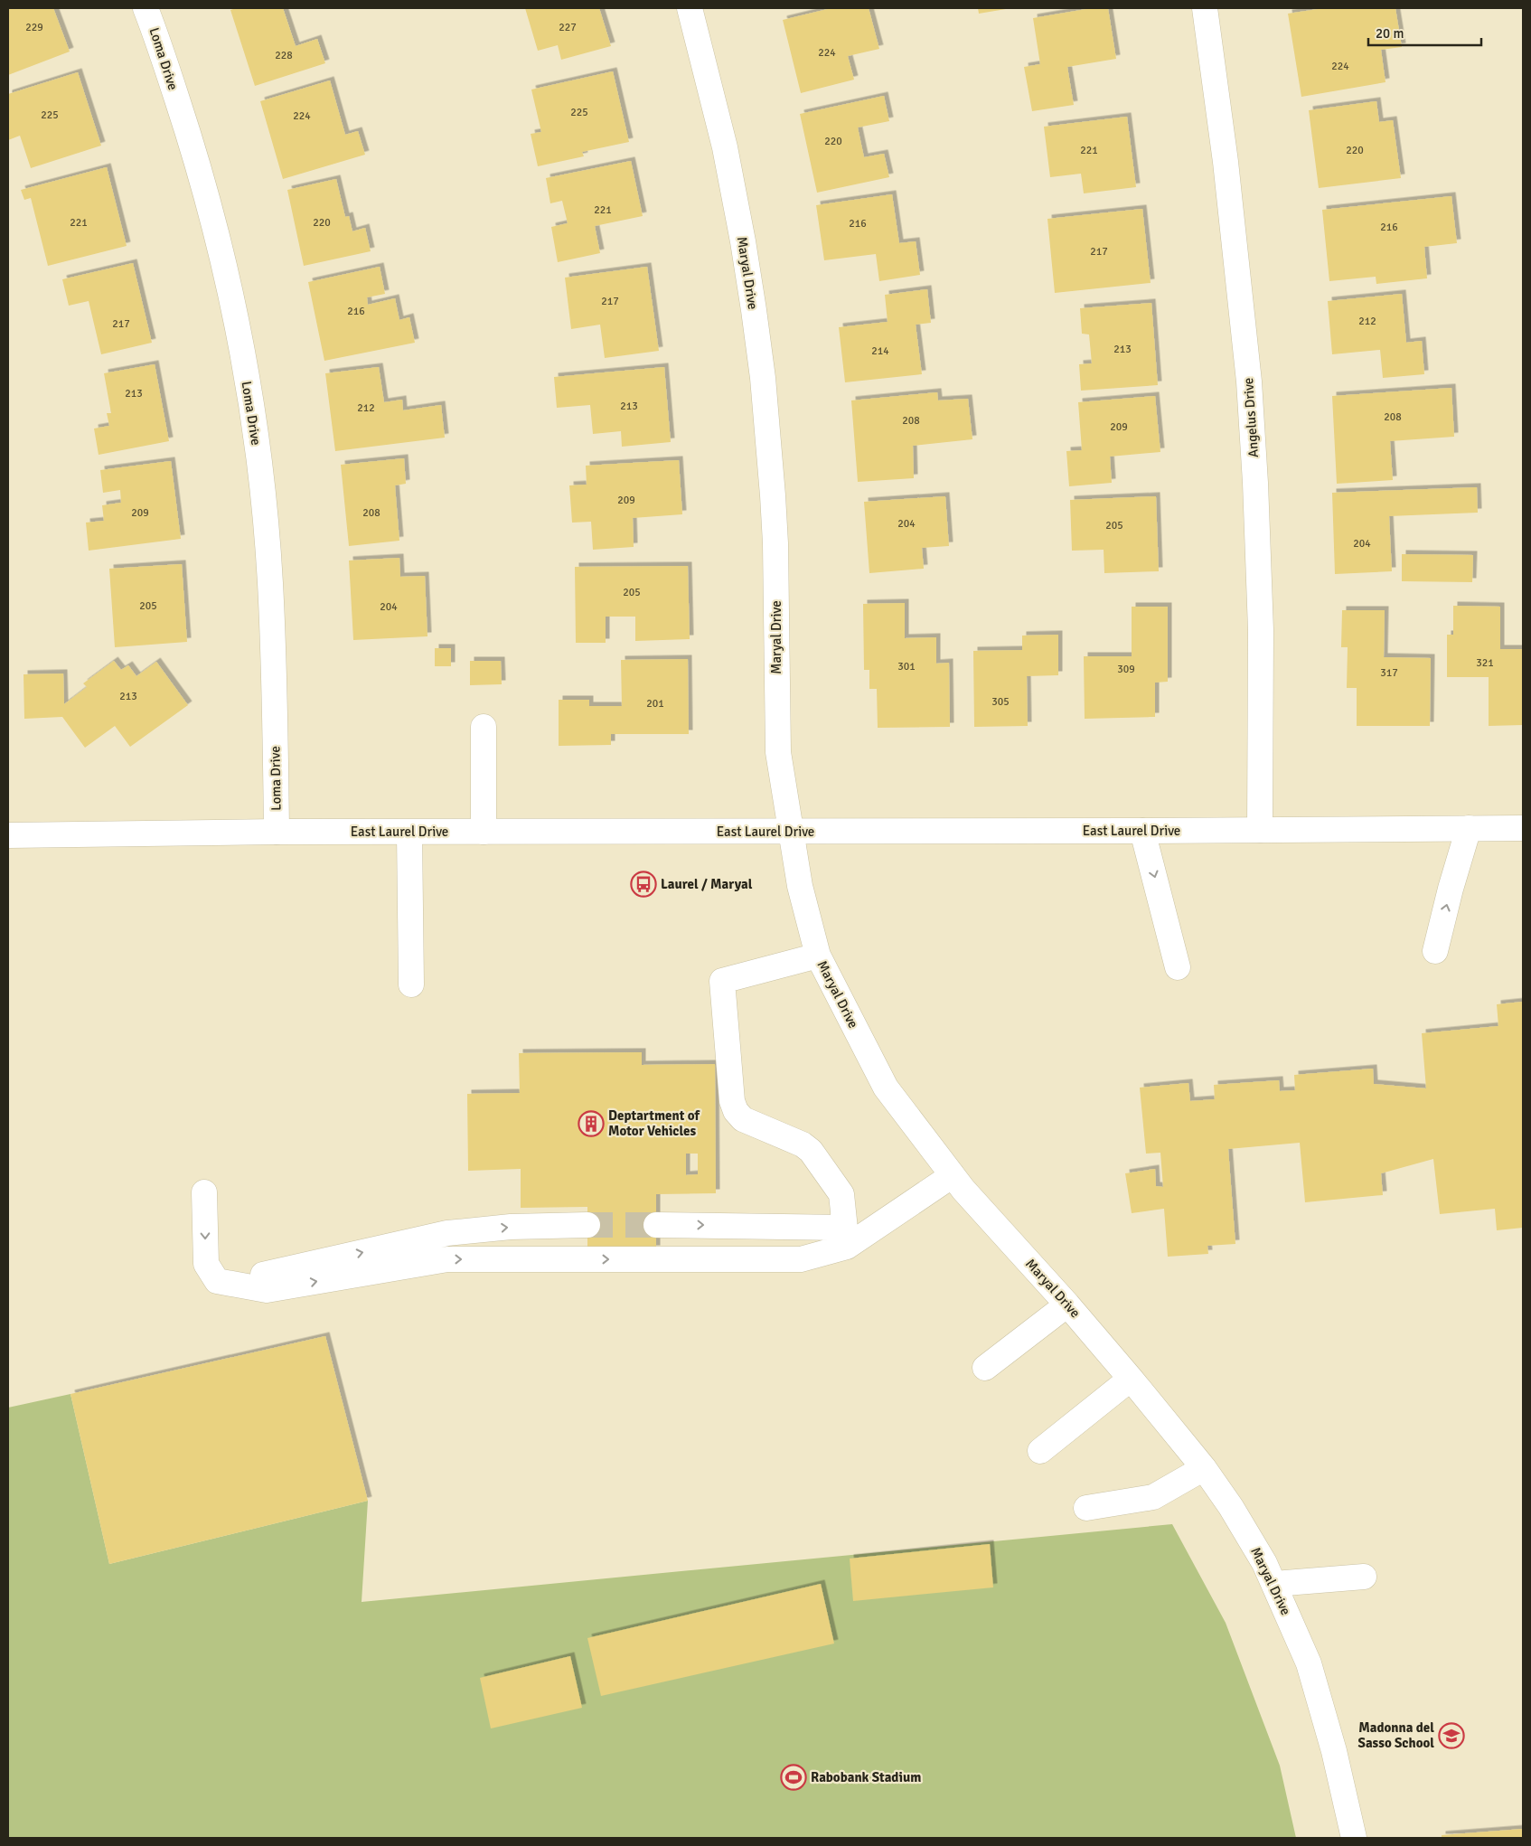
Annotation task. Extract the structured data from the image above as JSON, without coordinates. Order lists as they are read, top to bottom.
{
  "streets": {
    "street": [
      "Loma Drive",
      "Maryal Drive",
      "Angelus Drive",
      "East Laurel Drive"
    ]
  },
  "crossings": [
    ["Loma Drive", "East Laurel Drive"],
    ["Maryal Drive", "East Laurel Drive"],
    ["Angelus Drive", "East Laurel Drive"]
  ],
  "places": {
    "bus stop": ["Laurel / Maryal"],
    "building": ["Deptartment of Motor Vehicles"],
    "school or university": ["Madonna del Sasso School"],
    "sports": ["Rabobank Stadium"]
  },
  "house_numbers": [
    "229",
    "227",
    "224",
    "228",
    "224",
    "225",
    "225",
    "224",
    "220",
    "221",
    "220",
    "221",
    "221",
    "220",
    "216",
    "216",
    "217",
    "217",
    "216",
    "212",
    "217",
    "213",
    "214",
    "213",
    "213",
    "212",
    "208",
    "208",
    "209",
    "209",
    "209",
    "208",
    "204",
    "205",
    "204",
    "205",
    "205",
    "204",
    "321",
    "301",
    "309",
    "317",
    "213",
    "305",
    "201"
  ],
  "scale_bar": "20 m"
}
